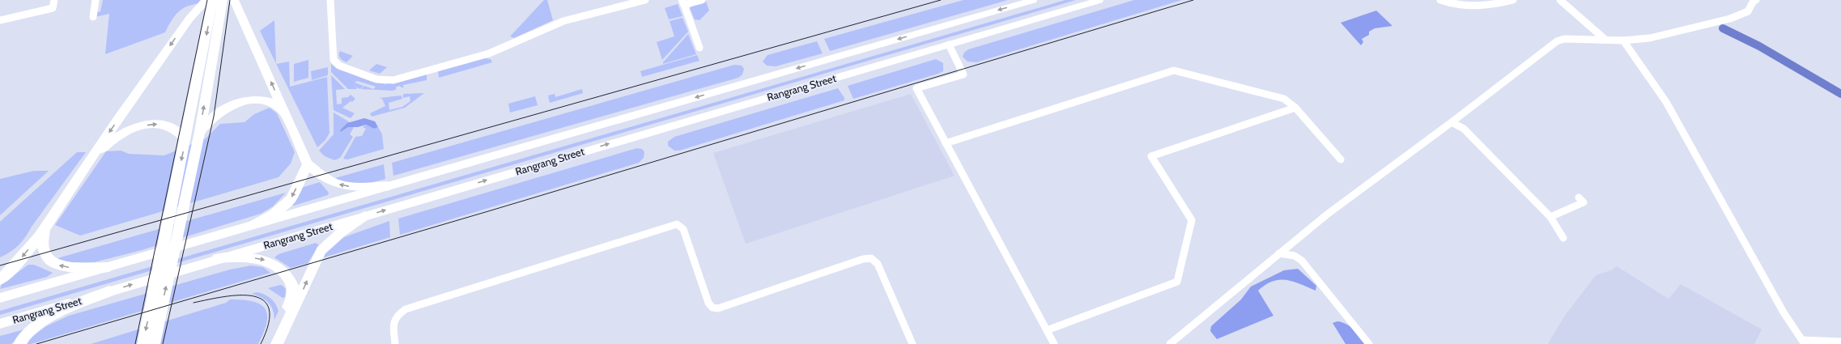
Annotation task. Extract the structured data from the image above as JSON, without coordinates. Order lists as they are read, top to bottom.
{
  "streets": {
    "main road": ["Rangrang Street"]
  }
}
